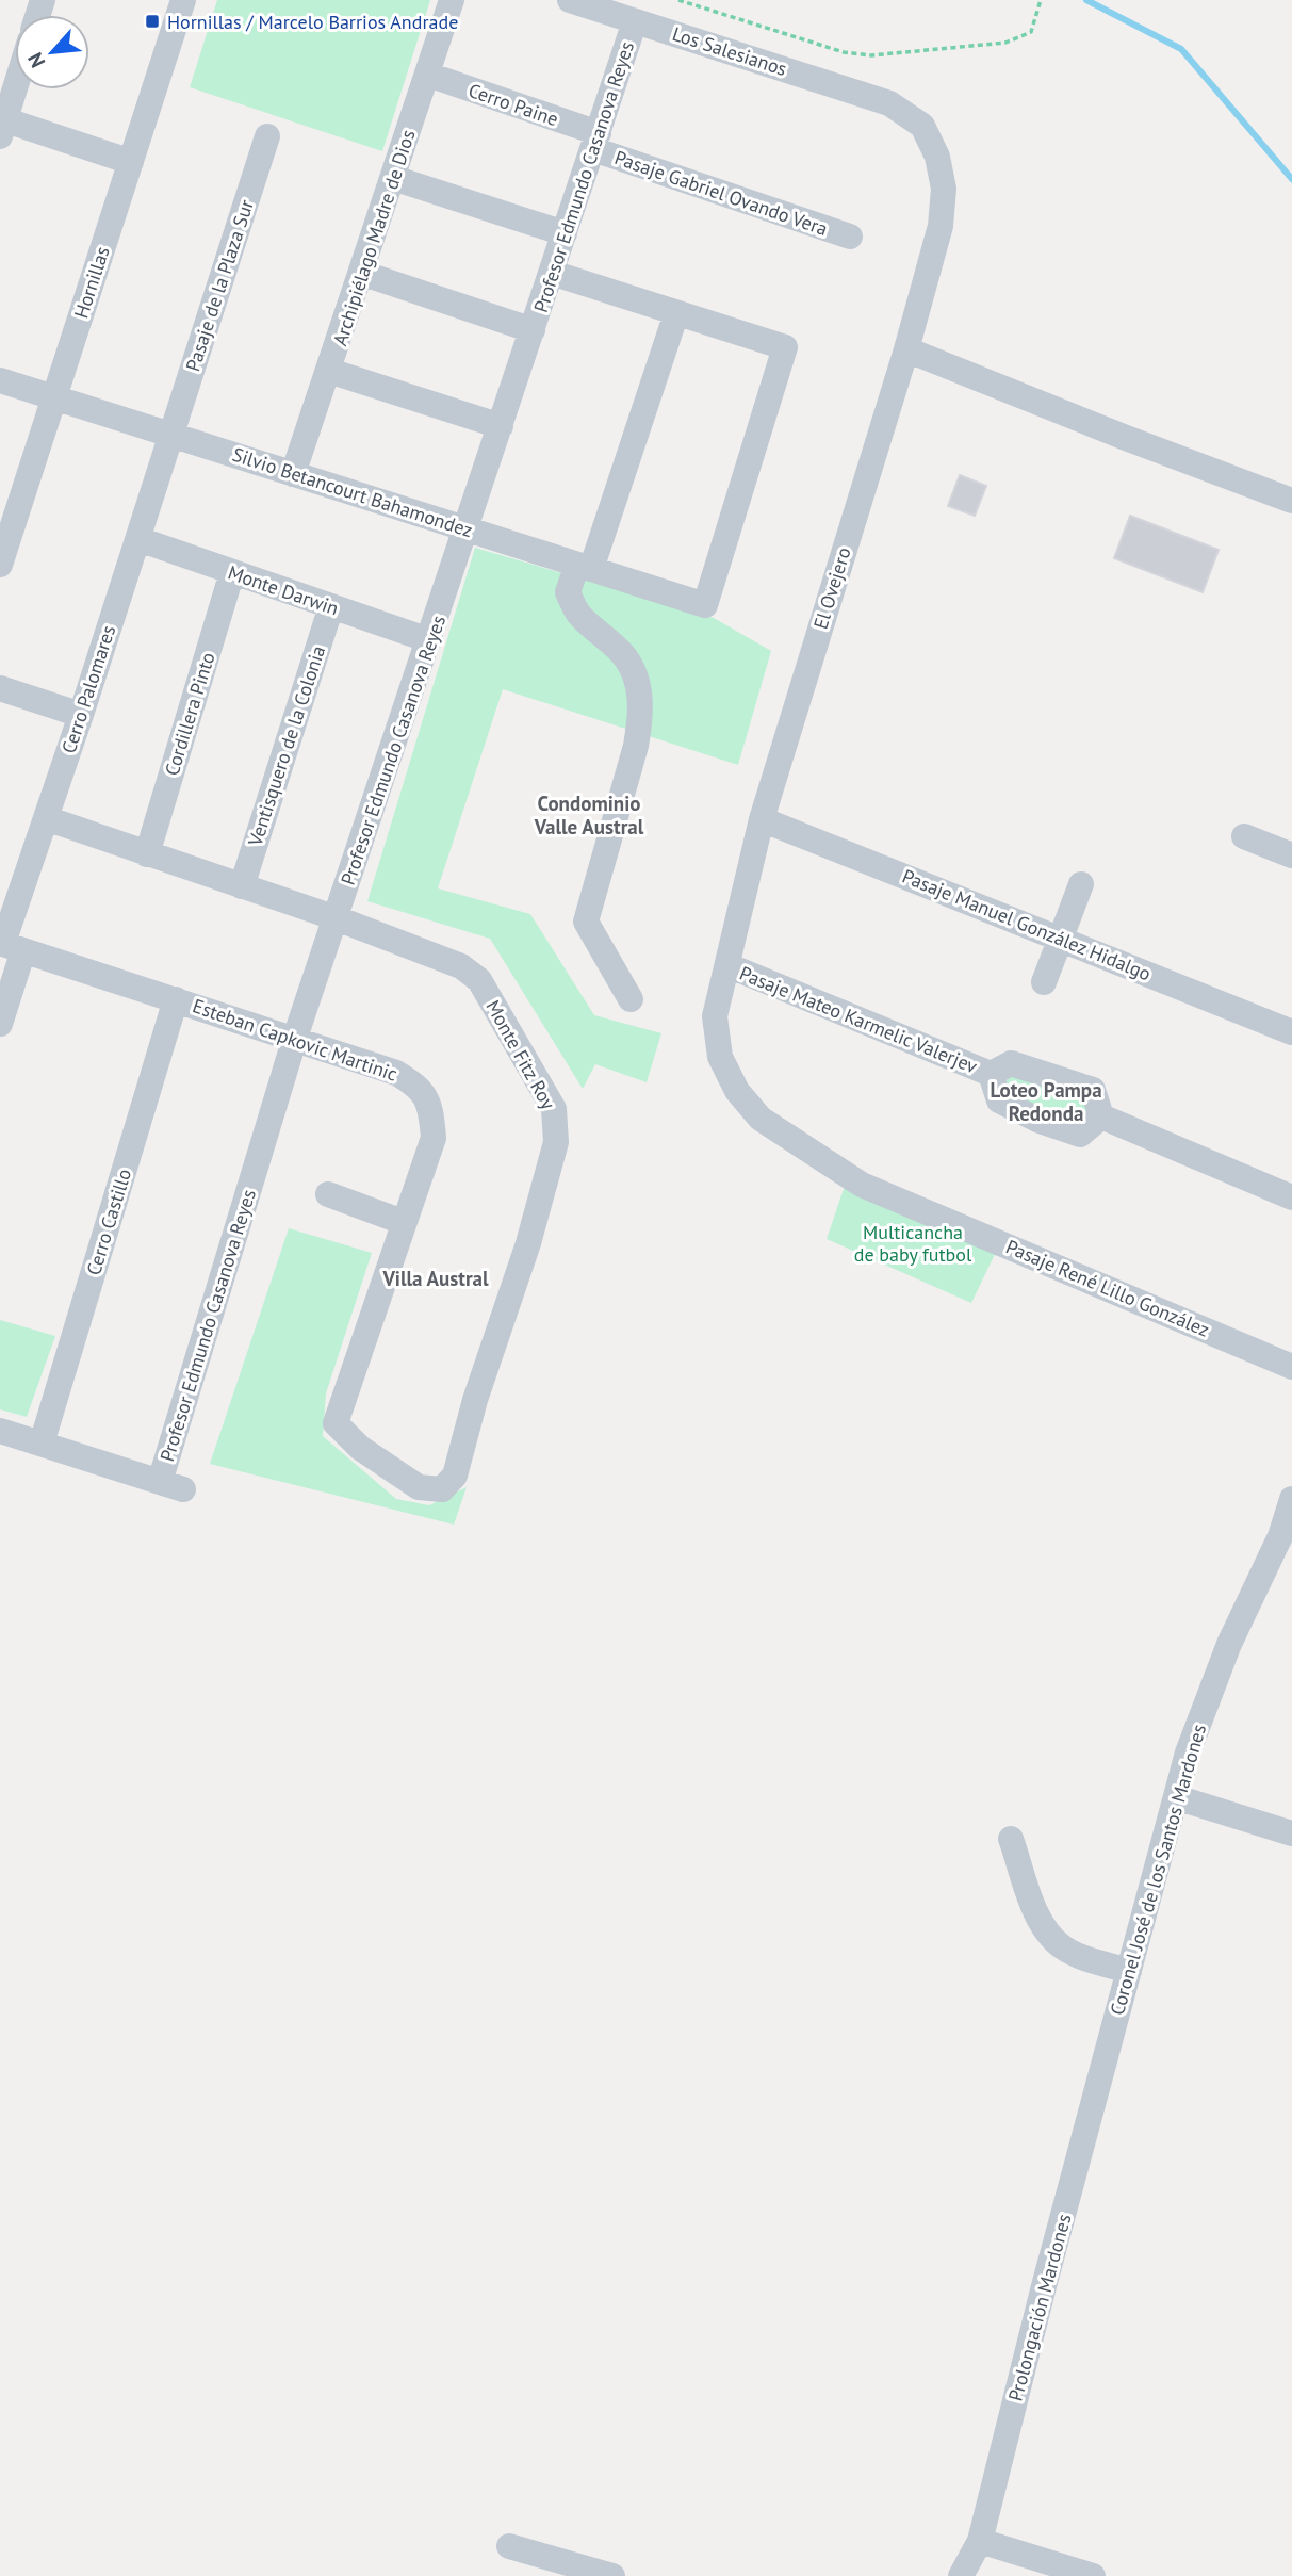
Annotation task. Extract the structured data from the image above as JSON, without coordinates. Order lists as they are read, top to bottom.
{
  "streets": {
    "street": [
      "Los Salesianos",
      "Cerro Paine",
      "Profesor Edmundo Casanova Reyes",
      "Pasaje Gabriel Ovando Vera",
      "Archipiélago Madre de Dios",
      "Hornillas",
      "Pasaje de la Plaza Sur",
      "Silvio Betancourt Bahamondez",
      "El Ovejero",
      "Monte Darwin",
      "Cerro Palomares",
      "Cordillera Pinto",
      "Ventisquero de la Colonia",
      "Pasaje Manuel González Hidalgo",
      "Pasaje Mateo Karmelic Valerjev",
      "Esteban Capkovic Martinic",
      "Monte Fitz Roy",
      "Cerro Castillo",
      "Pasaje René Lillo González",
      "Coronel José de los Santos Mardones",
      "Prolongación Mardones"
    ]
  },
  "crossings": [
    ["Los Salesianos", "Profesor Edmundo Casanova Reyes"],
    ["Los Salesianos", "El Ovejero"],
    ["Cerro Paine", "Profesor Edmundo Casanova Reyes"],
    ["Cerro Paine", "Pasaje Gabriel Ovando Vera"],
    ["Cerro Paine", "Archipiélago Madre de Dios"],
    ["Profesor Edmundo Casanova Reyes", "Pasaje Gabriel Ovando Vera"],
    ["Profesor Edmundo Casanova Reyes", "Silvio Betancourt Bahamondez"],
    ["Profesor Edmundo Casanova Reyes", "Monte Darwin"],
    ["Profesor Edmundo Casanova Reyes", "Esteban Capkovic Martinic"],
    ["Profesor Edmundo Casanova Reyes", "Monte Fitz Roy"],
    ["Profesor Edmundo Casanova Reyes", "Cerro Castillo"],
    ["Archipiélago Madre de Dios", "Silvio Betancourt Bahamondez"],
    ["Hornillas", "Silvio Betancourt Bahamondez"],
    ["Pasaje de la Plaza Sur", "Silvio Betancourt Bahamondez"],
    ["Pasaje de la Plaza Sur", "Cerro Palomares"],
    ["Silvio Betancourt Bahamondez", "Cerro Palomares"],
    ["El Ovejero", "Pasaje Manuel González Hidalgo"],
    ["El Ovejero", "Pasaje Mateo Karmelic Valerjev"],
    ["El Ovejero", "Pasaje René Lillo González"],
    ["Monte Darwin", "Cerro Palomares"],
    ["Monte Darwin", "Cordillera Pinto"],
    ["Monte Darwin", "Ventisquero de la Colonia"],
    ["Cerro Palomares", "Esteban Capkovic Martinic"],
    ["Cerro Palomares", "Monte Fitz Roy"],
    ["Cordillera Pinto", "Monte Fitz Roy"],
    ["Ventisquero de la Colonia", "Monte Fitz Roy"],
    ["Esteban Capkovic Martinic", "Monte Fitz Roy"],
    ["Esteban Capkovic Martinic", "Cerro Castillo"],
    ["Coronel José de los Santos Mardones", "Prolongación Mardones"]
  ],
  "districts": ["Condominio Valle Austral", "Loteo Pampa Redonda", "Villa Austral"],
  "parks": ["Multicancha de baby futbol"],
  "places": {
    "transit": ["Hornillas / Marcelo Barrios Andrade"]
  },
  "north": "bottom left"
}
